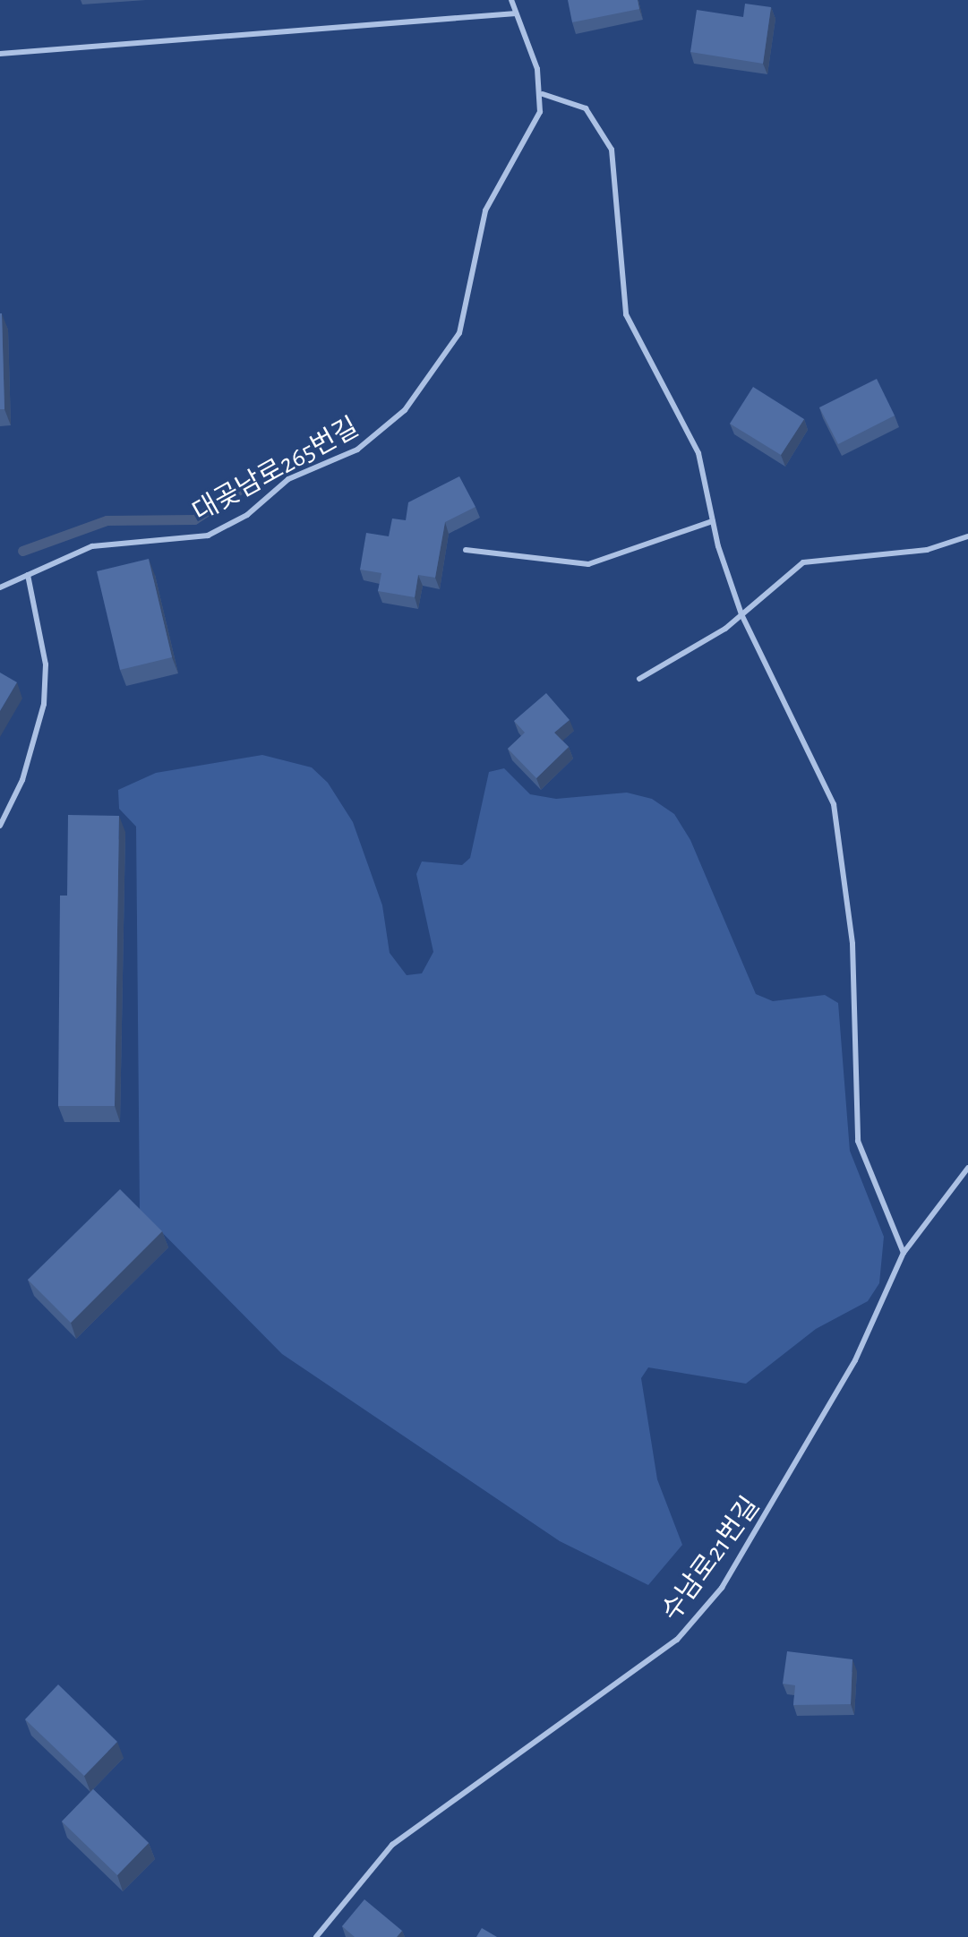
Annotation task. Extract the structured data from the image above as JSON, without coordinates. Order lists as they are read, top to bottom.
{
  "streets": {
    "lane": ["대곶남로265번길", "수남로21번길"]
  }
}
